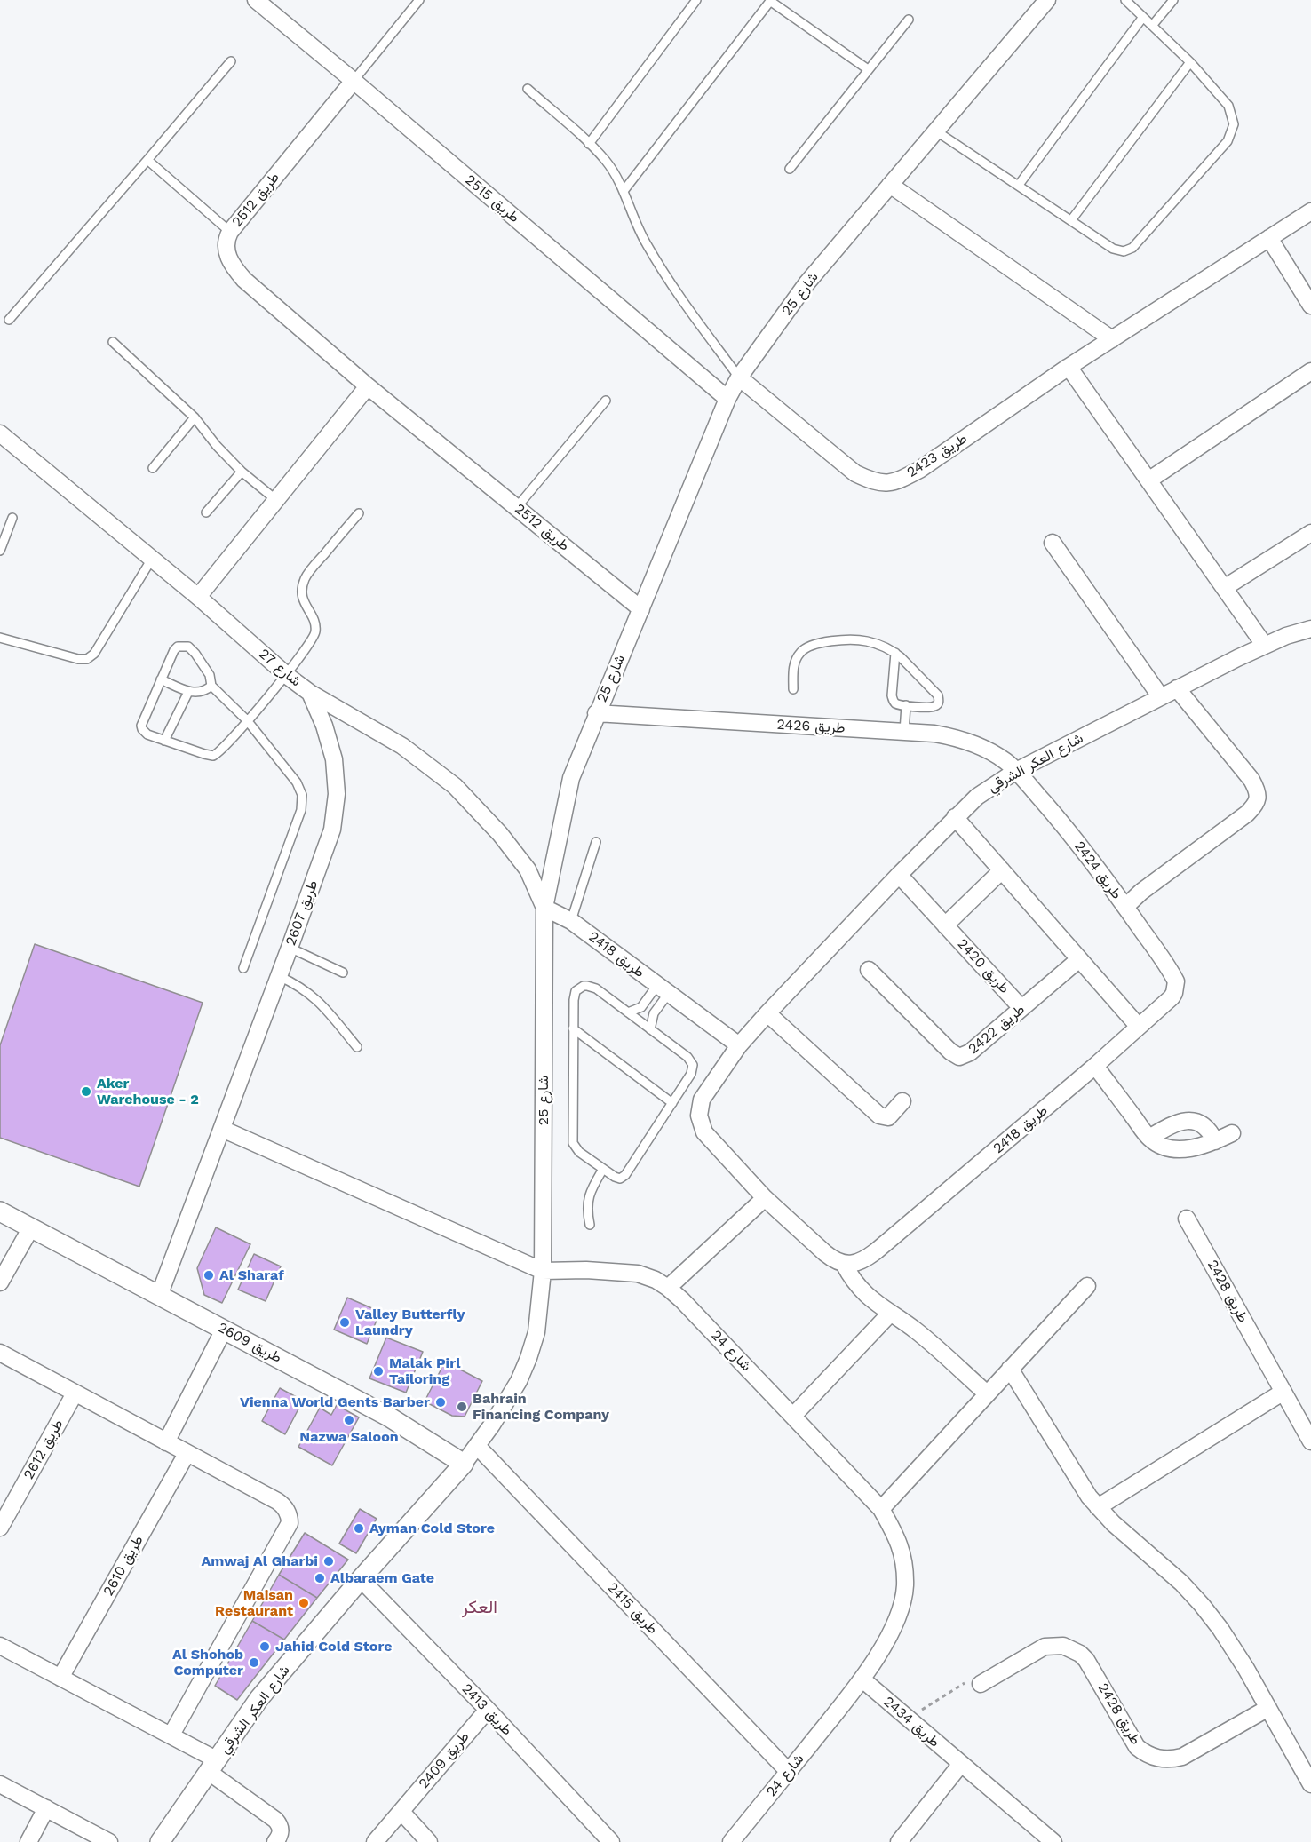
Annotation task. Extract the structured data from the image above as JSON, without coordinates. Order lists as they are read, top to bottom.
{
  "streets": {
    "street": [
      "طريق 2515",
      "طريق 2512",
      "شارع 25",
      "طريق 2423",
      "شارع 27",
      "طريق 2426",
      "شارع العكر الشرقي",
      "طريق 2424",
      "طريق 2607",
      "طريق 2418",
      "طريق 2420",
      "طريق 2422",
      "طريق 2428",
      "طريق 2609",
      "شارع 24",
      "طريق 2612",
      "طريق 2610",
      "طريق 2415",
      "طريق 2413",
      "طريق 2434",
      "طريق 2409"
    ]
  },
  "crossings": [
    ["طريق 2515", "طريق 2512"],
    ["طريق 2515", "شارع 25"],
    ["طريق 2512", "شارع 25"],
    ["شارع 25", "طريق 2423"],
    ["شارع 25", "شارع 27"],
    ["شارع 25", "طريق 2426"],
    ["شارع 25", "شارع العكر الشرقي"],
    ["شارع 25", "طريق 2418"],
    ["شارع 25", "طريق 2609"],
    ["شارع 25", "شارع 24"],
    ["شارع 25", "طريق 2415"],
    ["شارع 27", "طريق 2607"],
    ["شارع 27", "طريق 2418"],
    ["طريق 2426", "شارع العكر الشرقي"],
    ["طريق 2426", "طريق 2424"],
    ["شارع العكر الشرقي", "طريق 2424"],
    ["شارع العكر الشرقي", "طريق 2418"],
    ["شارع العكر الشرقي", "طريق 2420"],
    ["شارع العكر الشرقي", "طريق 2609"],
    ["شارع العكر الشرقي", "طريق 2413"],
    ["طريق 2424", "طريق 2418"],
    ["طريق 2607", "طريق 2609"],
    ["طريق 2420", "طريق 2422"],
    ["شارع 24", "طريق 2415"],
    ["شارع 24", "طريق 2434"],
    ["طريق 2413", "طريق 2409"]
  ],
  "districts": ["العكر"],
  "places": [
    "Aker Warehouse - 2",
    "Al Sharaf",
    "Valley Butterfly Laundry",
    "Malak Pirl Tailoring",
    "Vienna World Gents Barber",
    "Bahrain Financing Company",
    "Nazwa Saloon",
    "Ayman Cold Store",
    "Amwaj Al Gharbi",
    "Albaraem Gate",
    "Maisan Restaurant",
    "Jahid Cold Store",
    "Al Shohob Computer"
  ]
}
